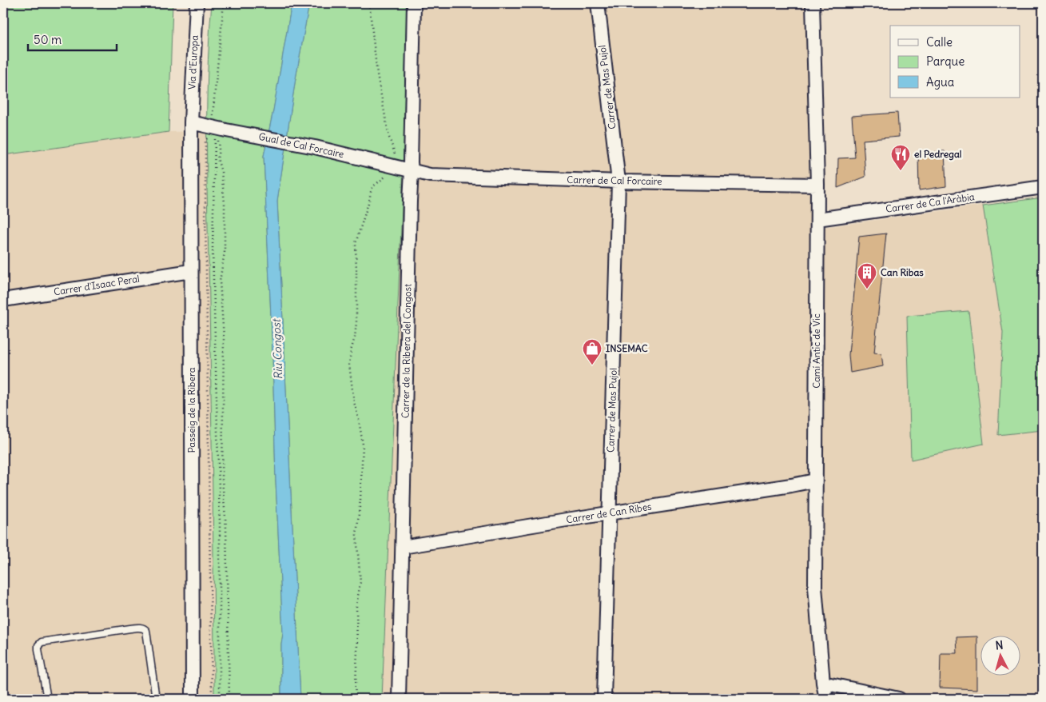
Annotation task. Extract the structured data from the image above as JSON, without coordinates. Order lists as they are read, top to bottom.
{
  "streets": {
    "street": [
      "Via d'Europa",
      "Carrer de Mas Pujol",
      "Gual de Cal Forcaire",
      "Carrer de Cal Forcaire",
      "Carrer de Ca l'Aràbia",
      "Carrer d'Isaac Peral",
      "Carrer de la Ribera del Congost",
      "Camí Antic de Vic",
      "Passeig de la Ribera",
      "Carrer de Can Ribes"
    ]
  },
  "crossings": [
    ["Via d'Europa", "Gual de Cal Forcaire"],
    ["Via d'Europa", "Passeig de la Ribera"],
    ["Carrer de Mas Pujol", "Carrer de Cal Forcaire"],
    ["Carrer de Mas Pujol", "Carrer de Can Ribes"],
    ["Gual de Cal Forcaire", "Carrer de Cal Forcaire"],
    ["Gual de Cal Forcaire", "Carrer de la Ribera del Congost"],
    ["Gual de Cal Forcaire", "Passeig de la Ribera"],
    ["Carrer de Cal Forcaire", "Carrer de la Ribera del Congost"],
    ["Carrer de Cal Forcaire", "Camí Antic de Vic"],
    ["Carrer de Ca l'Aràbia", "Camí Antic de Vic"],
    ["Carrer d'Isaac Peral", "Passeig de la Ribera"],
    ["Carrer de la Ribera del Congost", "Carrer de Can Ribes"],
    ["Camí Antic de Vic", "Carrer de Can Ribes"]
  ],
  "water": ["Riu Congost"],
  "places": {
    "restaurant": ["el Pedregal"],
    "building": ["Can Ribas"],
    "shop": ["INSEMAC"]
  },
  "legend": ["Calle", "Parque", "Agua"],
  "scale_bar": "50 m",
  "north": "top"
}
